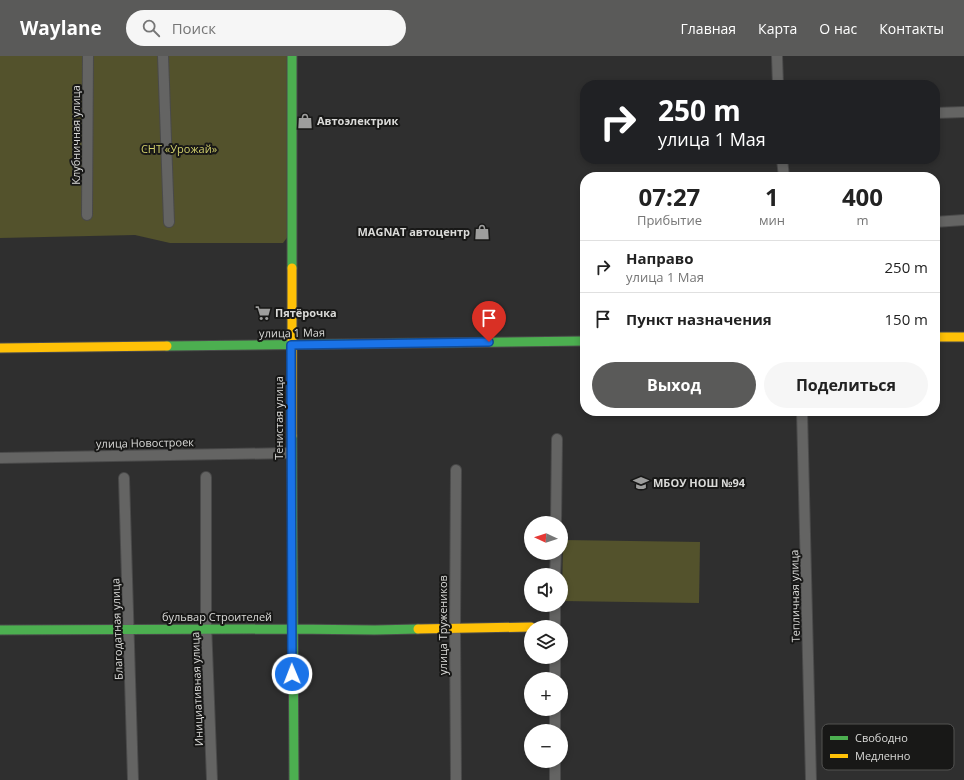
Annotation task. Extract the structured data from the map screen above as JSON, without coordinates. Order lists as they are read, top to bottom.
{
  "streets": {
    "street": [
      "Клубничная улица",
      "улица 1 Мая",
      "Тенистая улица",
      "улица Новостроек",
      "Тепличная улица",
      "бульвар Строителей",
      "улица Тружеников",
      "Благодатная улица",
      "Инициативная улица"
    ]
  },
  "crossings": [
    ["улица 1 Мая", "Тенистая улица"],
    ["Тенистая улица", "улица Новостроек"],
    ["Тенистая улица", "бульвар Строителей"],
    ["бульвар Строителей", "улица Тружеников"],
    ["бульвар Строителей", "Благодатная улица"],
    ["бульвар Строителей", "Инициативная улица"]
  ],
  "parks": ["СНТ «Урожай»"],
  "places": {
    "shop": ["Автоэлектрик", "MAGNAT автоцентр"],
    "supermarket": ["Пятёрочка"],
    "school or university": ["МБОУ НОШ №94"]
  },
  "legend": ["Свободно", "Медленно"],
  "north": "left",
  "page": {
    "header": "Waylane",
    "search": "Поиск",
    "nav": [
      "Главная",
      "Карта",
      "О нас",
      "Контакты"
    ],
    "turn": ["250 m", "улица 1 Мая"],
    "eta": [
      "07:27",
      "Прибытие",
      "1",
      "мин",
      "400",
      "m"
    ],
    "list": [
      {
        "name": "Направо",
        "note": "улица 1 Мая",
        "value": "250 m"
      },
      {
        "name": "Пункт назначения",
        "value": "150 m"
      }
    ],
    "buttons": ["Выход", "Поделиться"],
    "map_buttons": ["+", "−"]
  }
}
